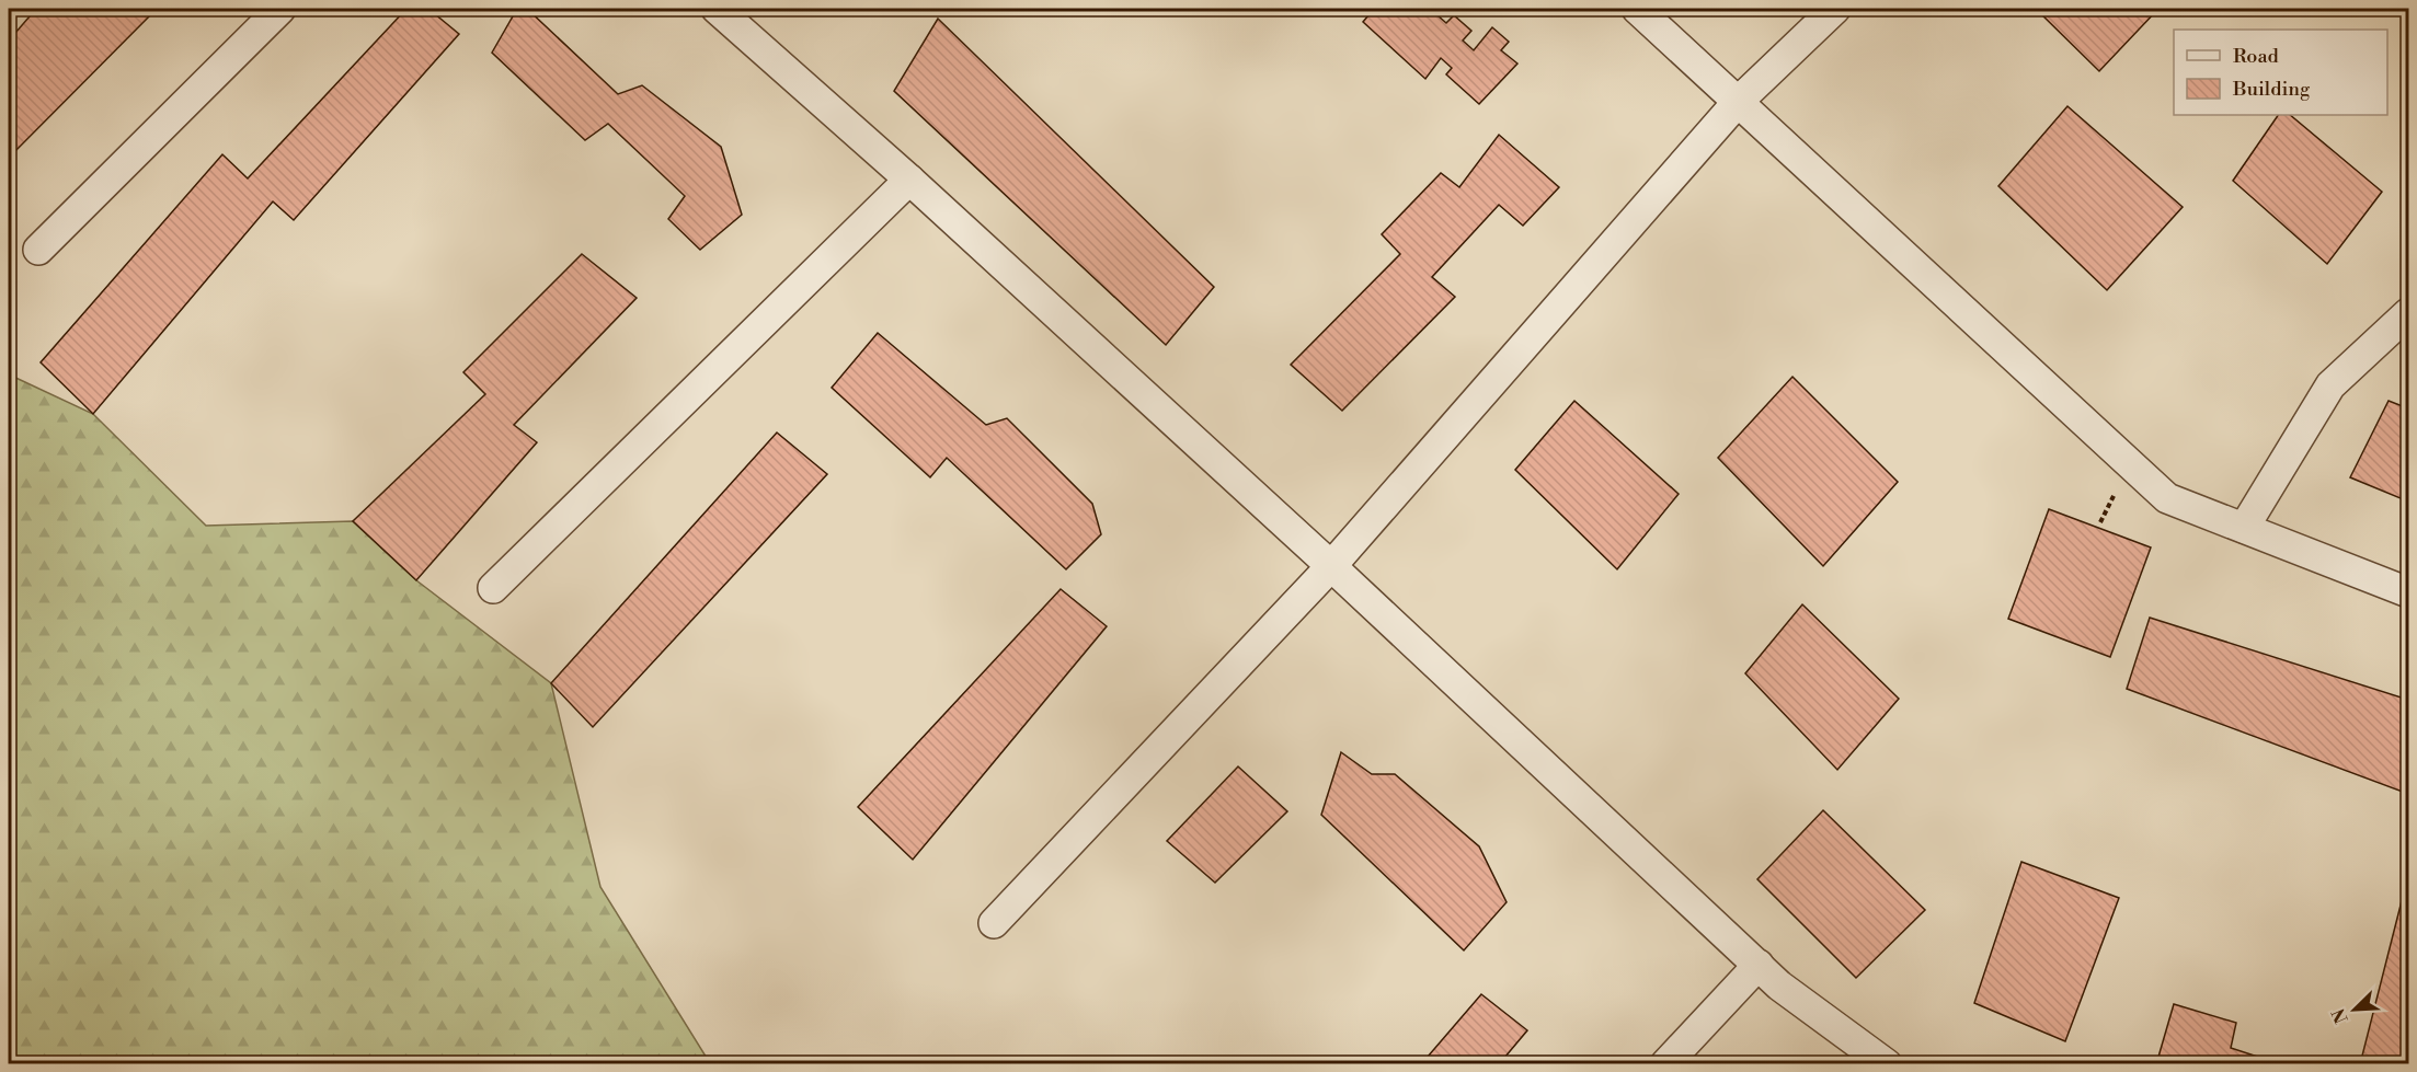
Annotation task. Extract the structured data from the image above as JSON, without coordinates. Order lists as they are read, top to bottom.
{
  "legend": ["Road", "Building"],
  "north": "bottom left"
}
